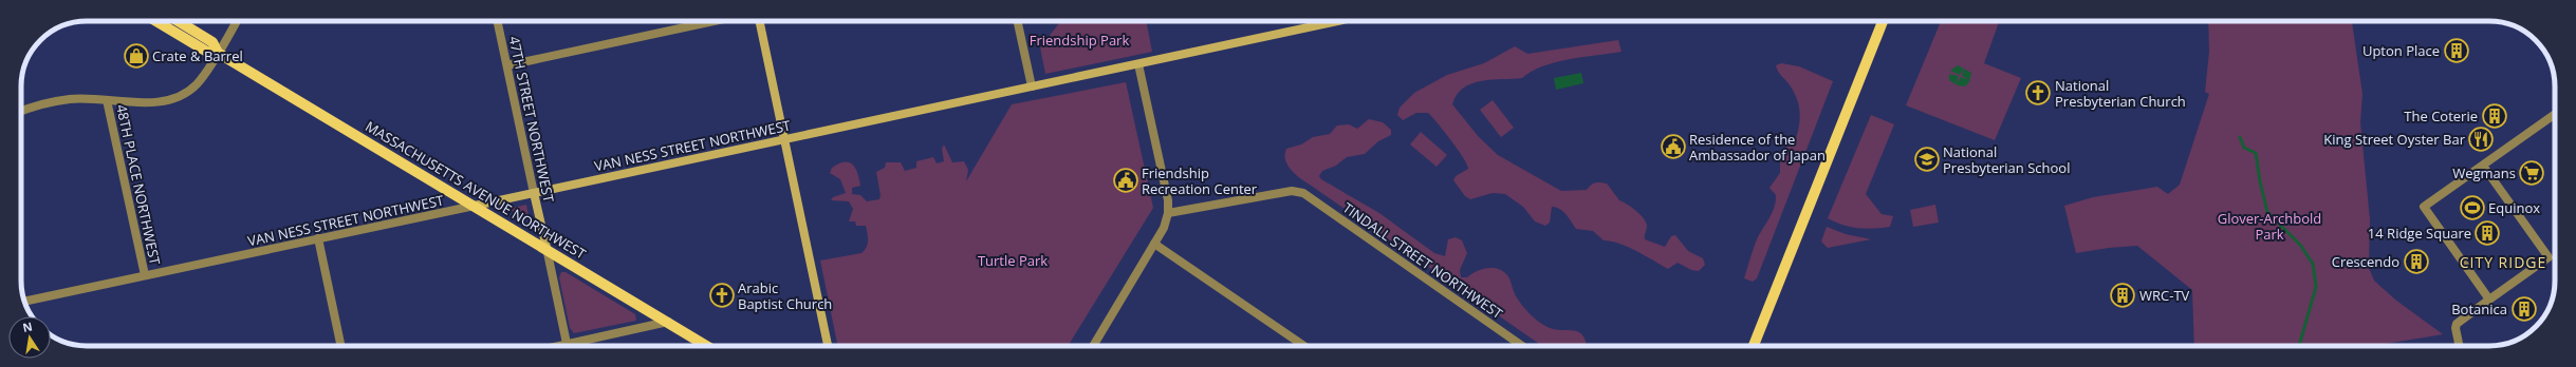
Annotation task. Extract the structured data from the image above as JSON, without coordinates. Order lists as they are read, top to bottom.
{
  "streets": {
    "main road": ["MASSACHUSETTS AVENUE NORTHWEST"],
    "street": [
      "47TH STREET NORTHWEST",
      "VAN NESS STREET NORTHWEST",
      "48TH PLACE NORTHWEST",
      "TINDALL STREET NORTHWEST"
    ]
  },
  "crossings": [
    ["47TH STREET NORTHWEST", "VAN NESS STREET NORTHWEST"],
    ["47TH STREET NORTHWEST", "MASSACHUSETTS AVENUE NORTHWEST"],
    ["VAN NESS STREET NORTHWEST", "48TH PLACE NORTHWEST"],
    ["VAN NESS STREET NORTHWEST", "MASSACHUSETTS AVENUE NORTHWEST"]
  ],
  "districts": ["CITY RIDGE"],
  "parks": ["Friendship Park", "Glover-Archbold Park", "Turtle Park"],
  "places": {
    "building": [
      "Upton Place",
      "The Coterie",
      "14 Ridge Square",
      "Crescendo",
      "WRC-TV",
      "Botanica"
    ],
    "shop": ["Crate & Barrel"],
    "church": ["National Presbyterian Church", "Arabic Baptist Church"],
    "restaurant": ["King Street Oyster Bar"],
    "public building": ["Residence of the Ambassador of Japan", "Friendship Recreation Center"],
    "school or university": ["National Presbyterian School"],
    "supermarket": ["Wegmans"],
    "sports": ["Equinox"]
  },
  "north": "top"
}
